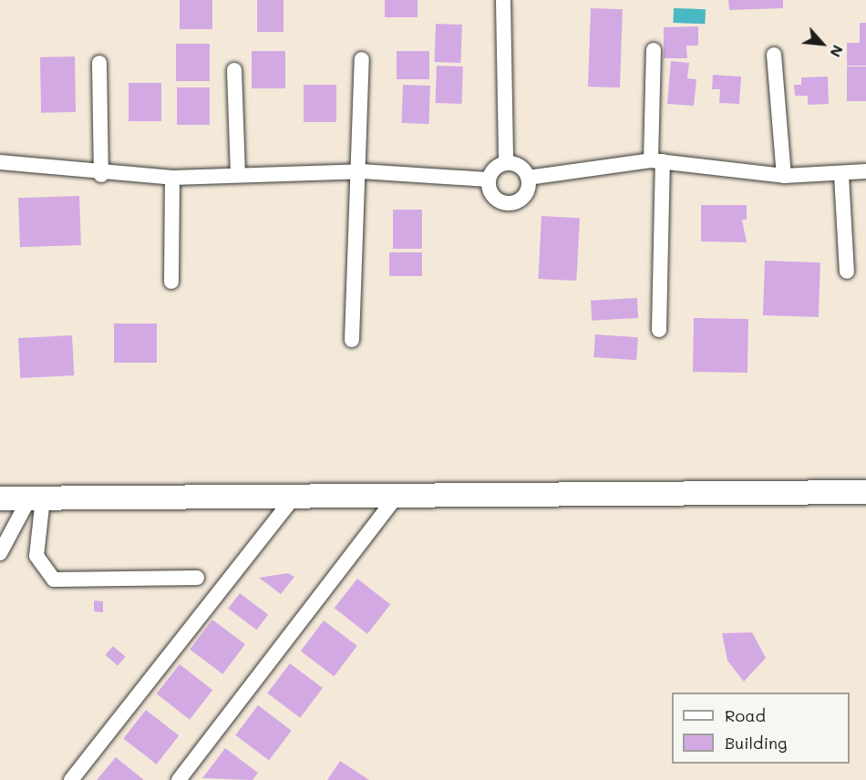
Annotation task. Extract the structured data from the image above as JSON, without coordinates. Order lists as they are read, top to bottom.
{
  "legend": ["Road", "Building"],
  "north": "bottom right"
}
